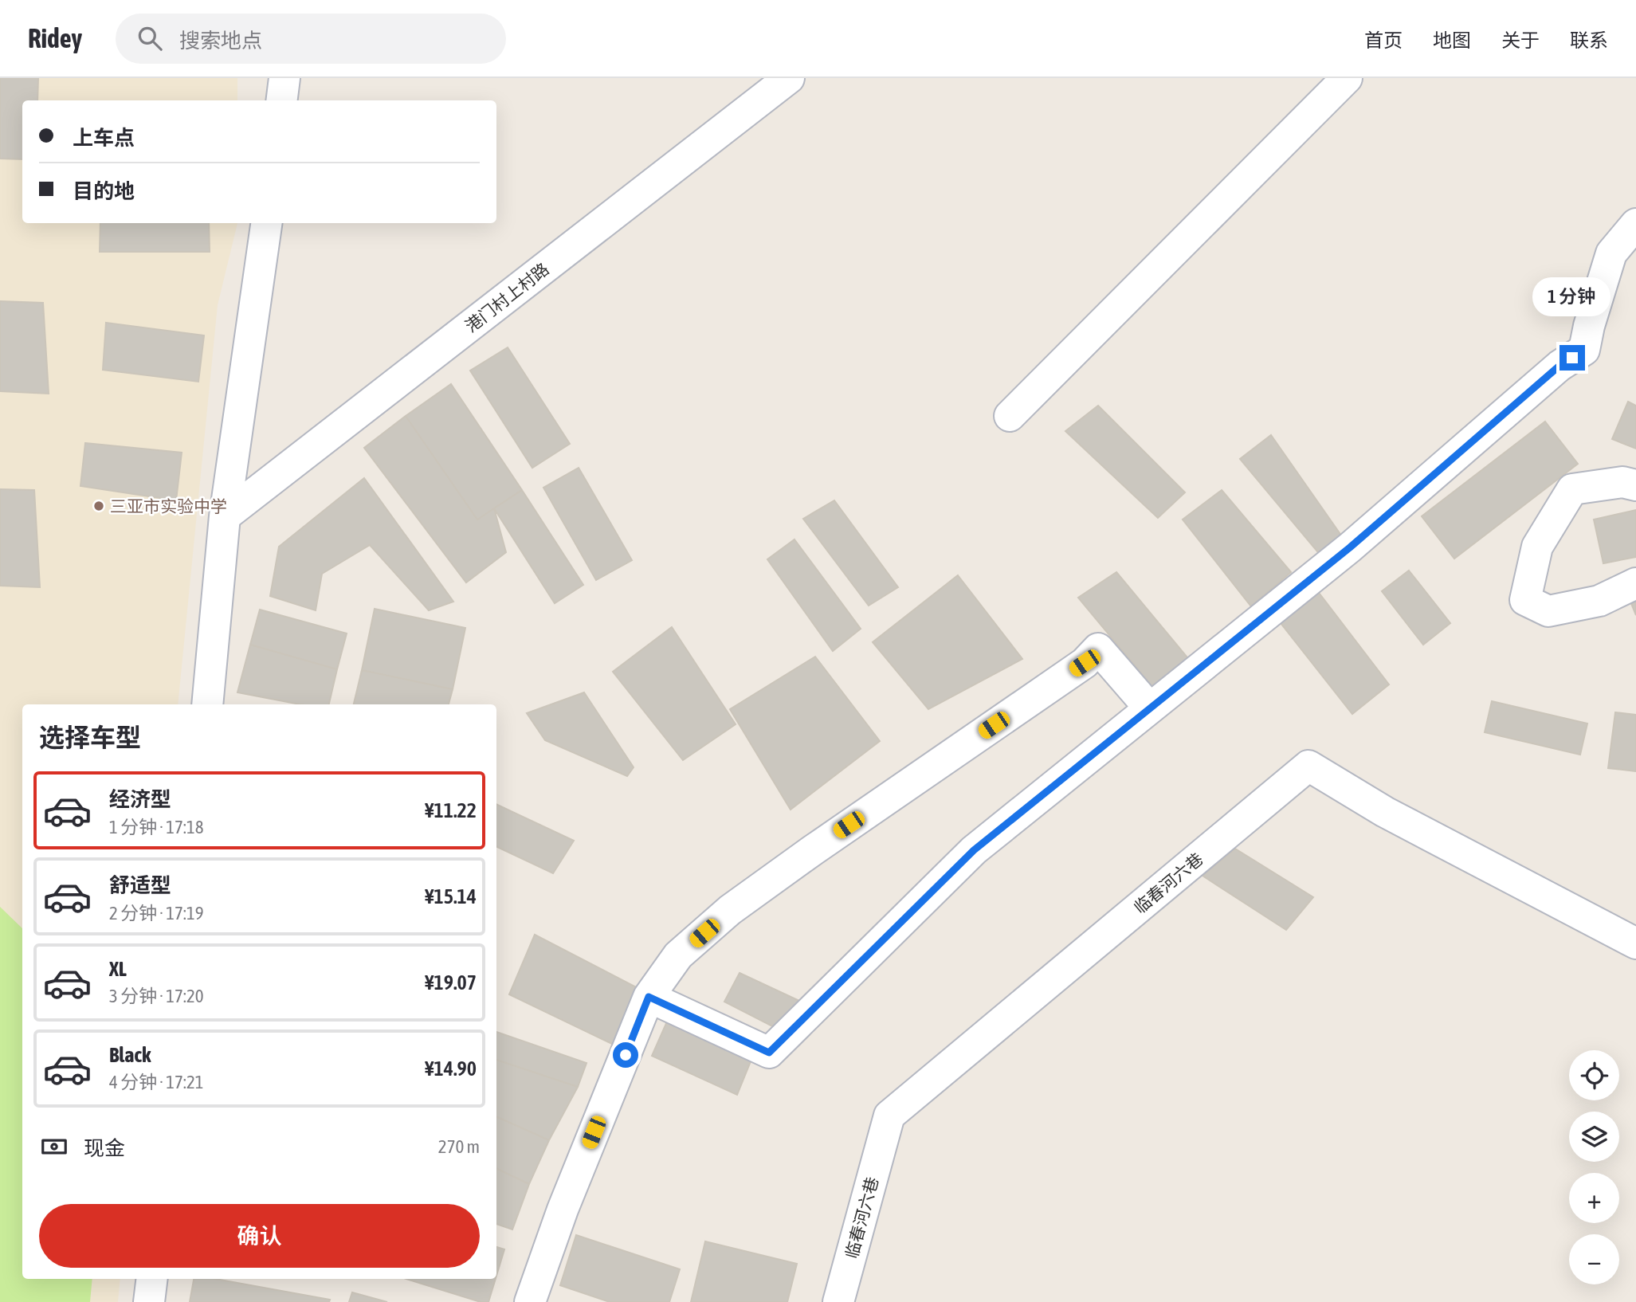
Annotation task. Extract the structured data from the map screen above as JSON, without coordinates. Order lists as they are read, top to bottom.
{
  "streets": {
    "street": ["港门村上村路", "临春河六巷"]
  },
  "places": ["三亚市实验中学"],
  "page": {
    "header": "Ridey",
    "search": "搜索地点",
    "nav": [
      "首页",
      "地图",
      "关于",
      "联系"
    ],
    "banner": ["上车点", "目的地"],
    "bubble": "1 分钟",
    "heading": "选择车型",
    "list": [
      {
        "name": "经济型",
        "note": "1 分钟 · 17:18",
        "value": "¥11.22"
      },
      {
        "name": "舒适型",
        "note": "2 分钟 · 17:19",
        "value": "¥15.14"
      },
      {
        "name": "XL",
        "note": "3 分钟 · 17:20",
        "value": "¥19.07"
      },
      {
        "name": "Black",
        "note": "4 分钟 · 17:21",
        "value": "¥14.90"
      }
    ],
    "map_buttons": ["+", "−"],
    "pay": ["现金", "270 m"],
    "buttons": "确认"
  }
}
